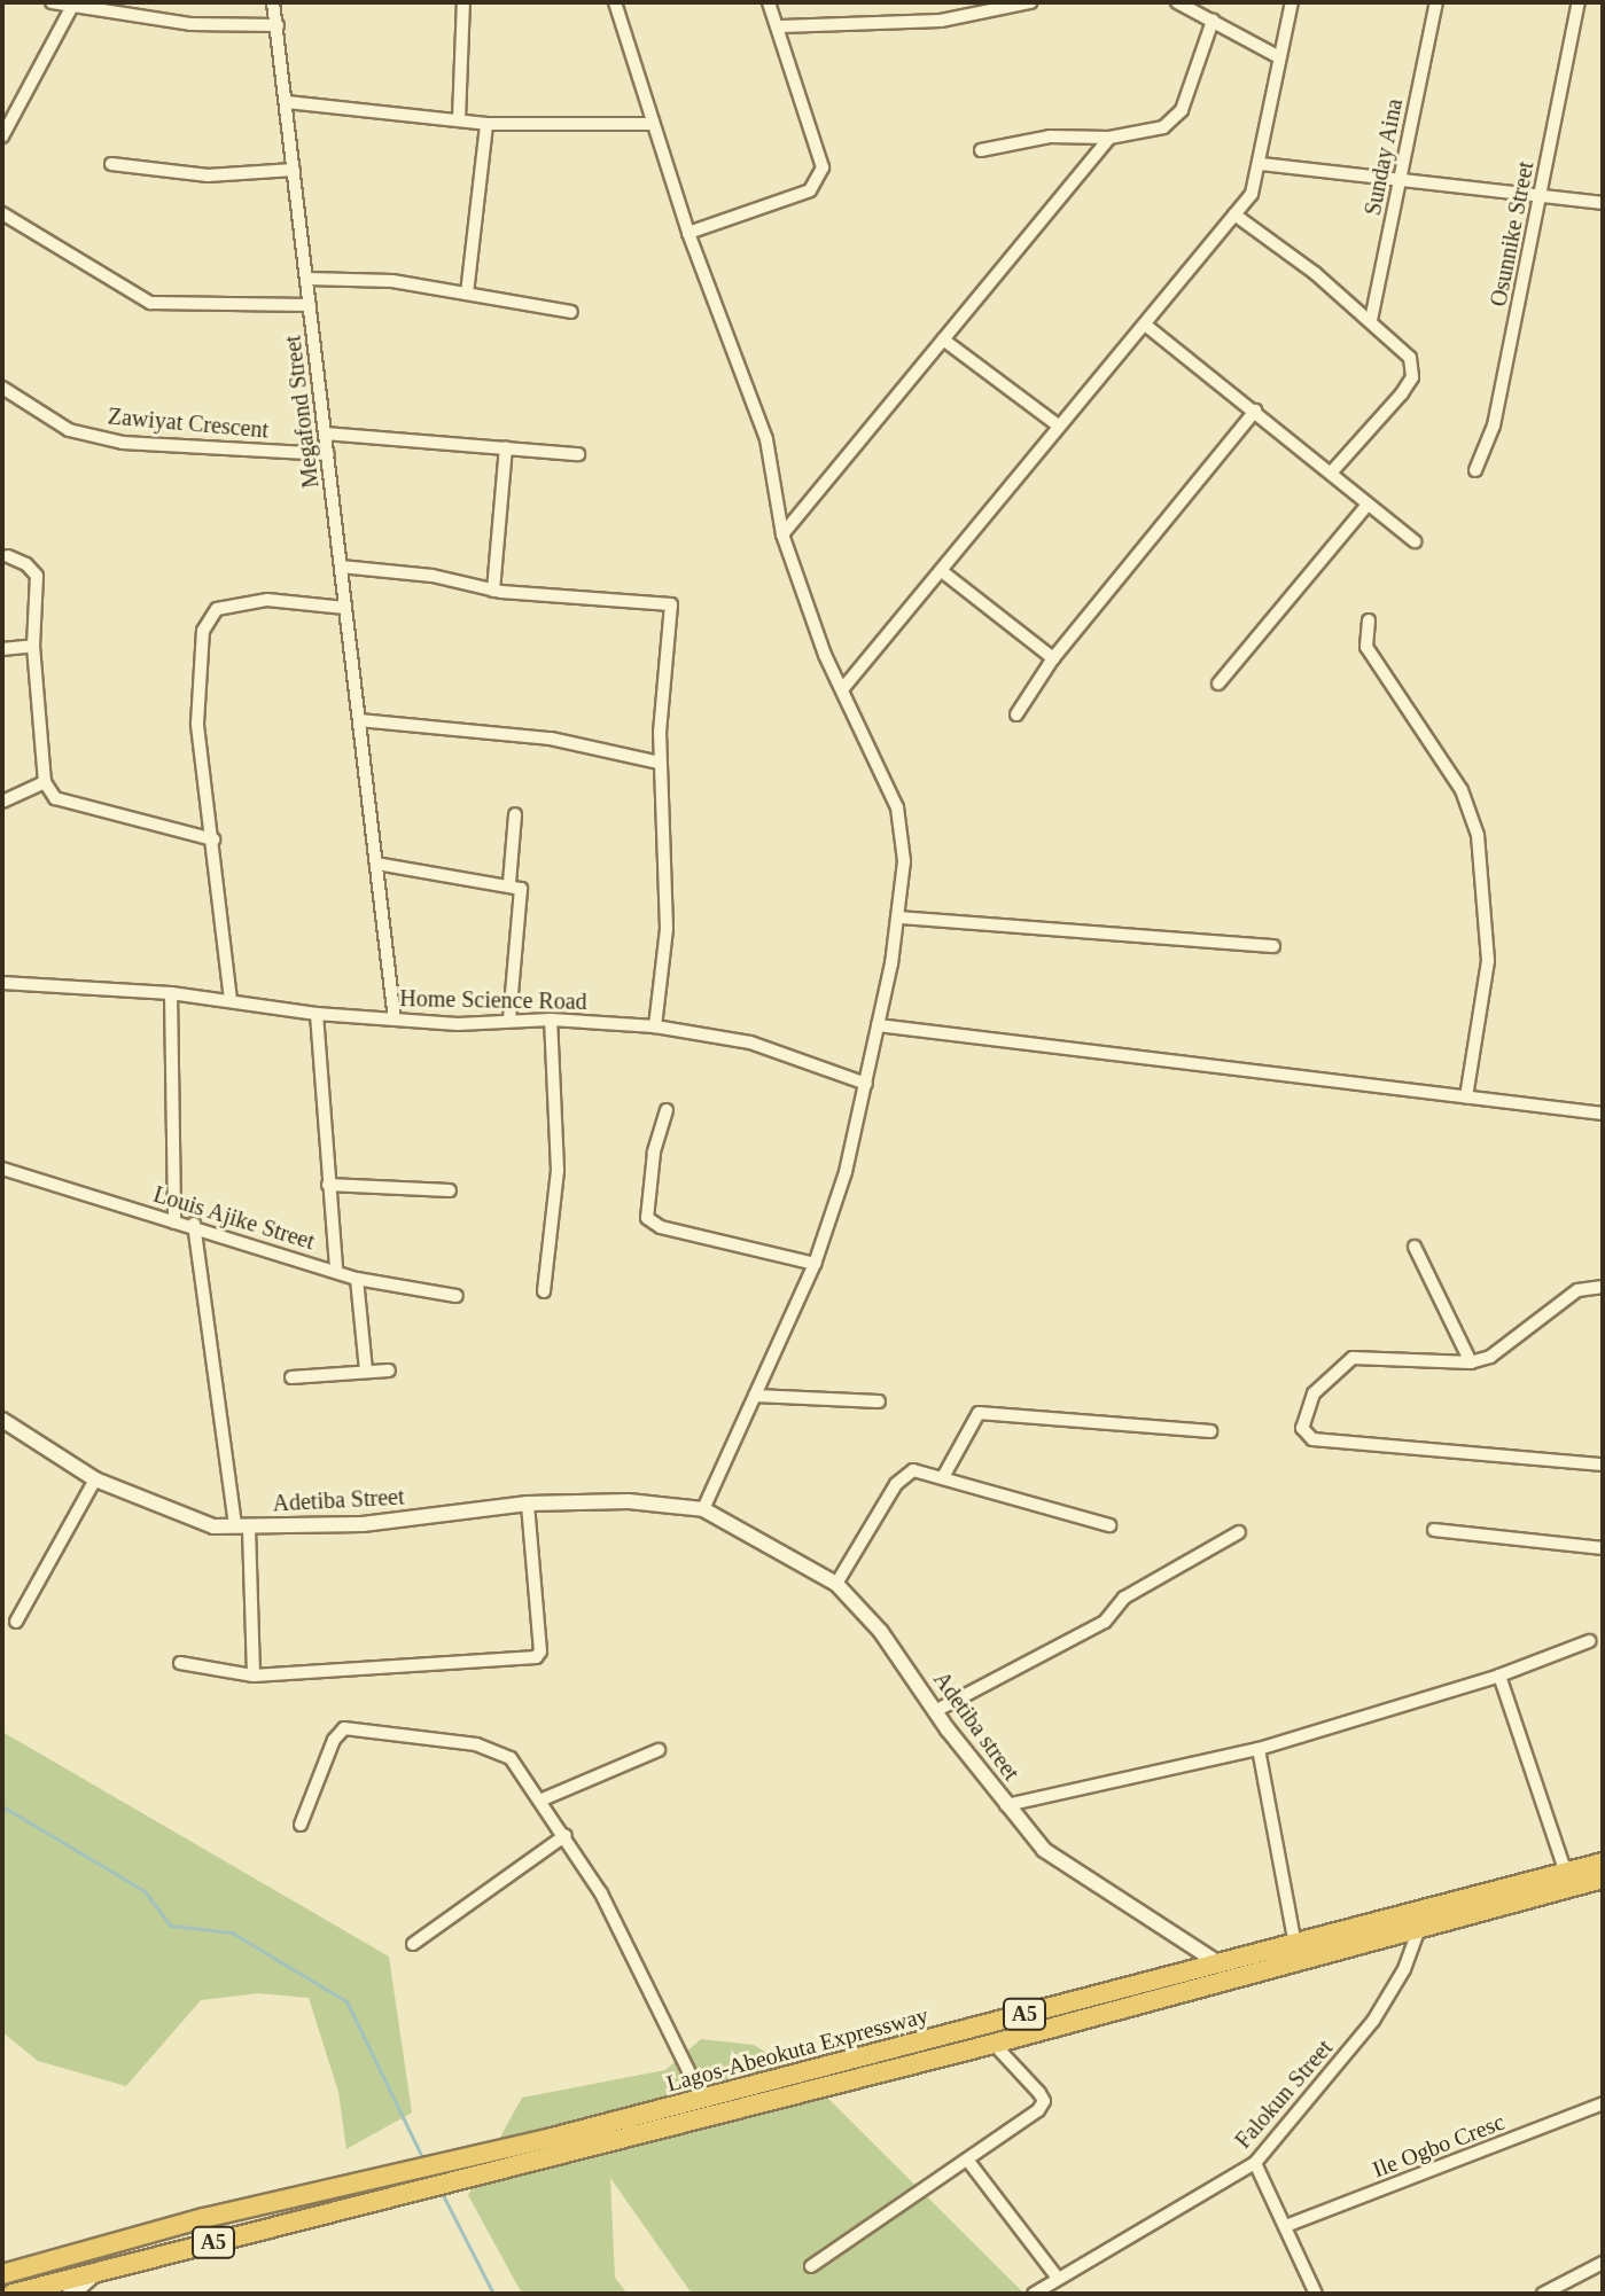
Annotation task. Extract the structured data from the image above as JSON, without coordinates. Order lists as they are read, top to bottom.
{
  "streets": {
    "highway": ["A5", "Lagos-Abeokuta Expressway"],
    "street": [
      "Sunday Aina",
      "Osunnike Street",
      "Megafond Street",
      "Zawiyat Crescent",
      "Home Science Road",
      "Louis Ajike Street",
      "Adetiba Street",
      "Adetiba street",
      "Falokun Street",
      "Ile Ogbo Cresc"
    ]
  },
  "crossings": [
    ["Megafond Street", "Zawiyat Crescent"],
    ["Megafond Street", "Home Science Road"],
    ["Adetiba Street", "Adetiba street"],
    ["Adetiba street", "Lagos-Abeokuta Expressway"],
    ["Lagos-Abeokuta Expressway", "Falokun Street"]
  ]
}
